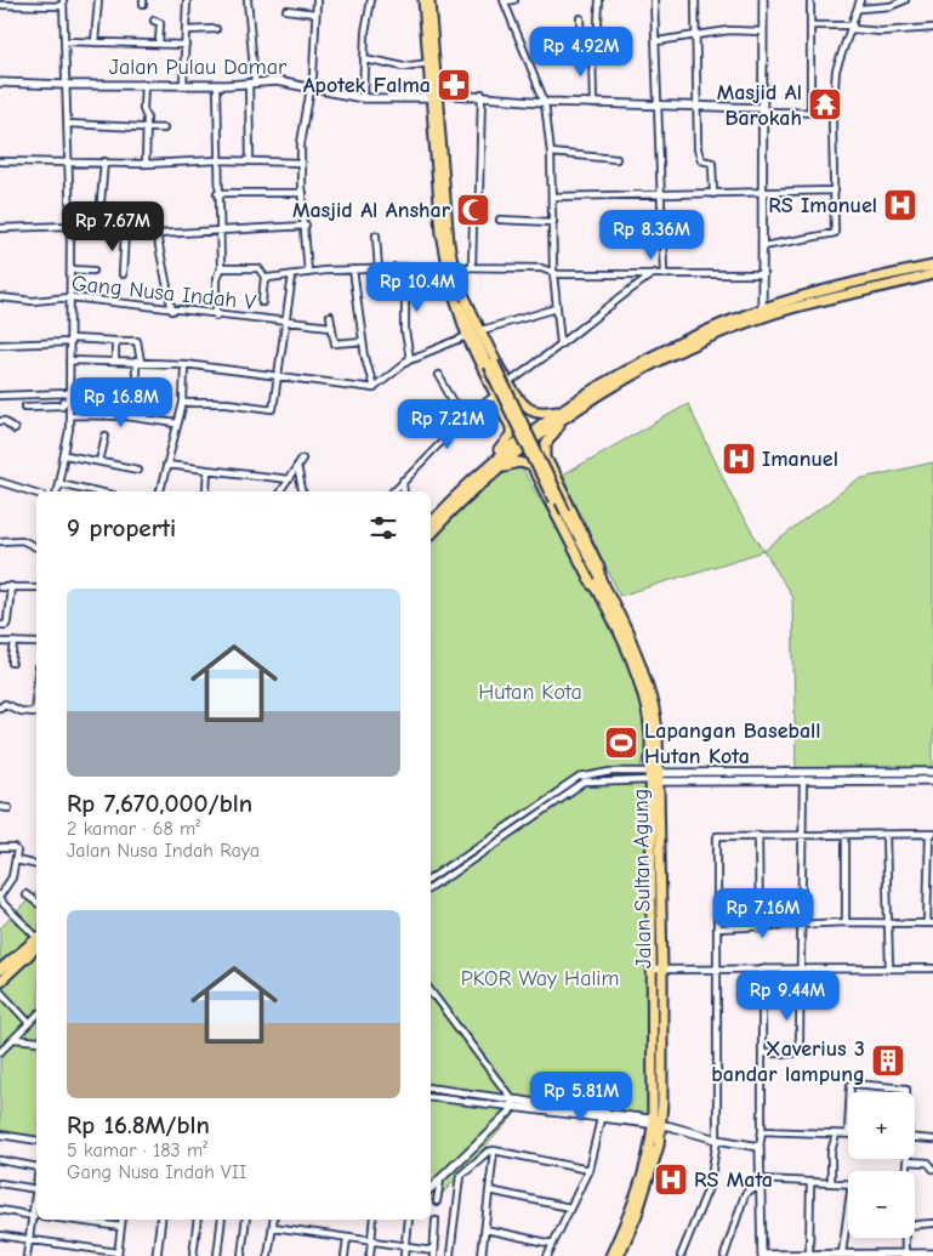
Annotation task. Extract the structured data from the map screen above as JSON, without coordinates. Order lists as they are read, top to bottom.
{
  "streets": {
    "main road": ["Jalan Sultan Agung"],
    "street": ["Jalan Pulau Damar", "Gang Nusa Indah V"]
  },
  "parks": ["Hutan Kota", "PKOR Way Halim"],
  "places": {
    "pharmacy": ["Apotek Falma"],
    "temple": ["Masjid Al Barokah"],
    "hospital": ["RS Imanuel", "Imanuel", "RS Mata"],
    "mosque": ["Masjid Al Anshar"],
    "sports": ["Lapangan Baseball Hutan Kota"],
    "building": ["Xaverius 3 bandar lampung"]
  },
  "page": {
    "price": [
      "Rp 4.92M",
      "Rp 7.67M",
      "Rp 8.36M",
      "Rp 10.4M",
      "Rp 16.8M",
      "Rp 7.21M",
      "Rp 7.16M",
      "Rp 9.44M",
      "Rp 5.81M"
    ],
    "heading": "9 properti",
    "list": [
      {
        "name": "Rp 7,670,000/bln",
        "note": "2 kamar · 68 m² · Jalan Nusa Indah Raya"
      },
      {
        "name": "Rp 16.8M/bln",
        "note": "5 kamar · 183 m² · Gang Nusa Indah VII"
      }
    ],
    "map_buttons": ["+", "−"]
  }
}
